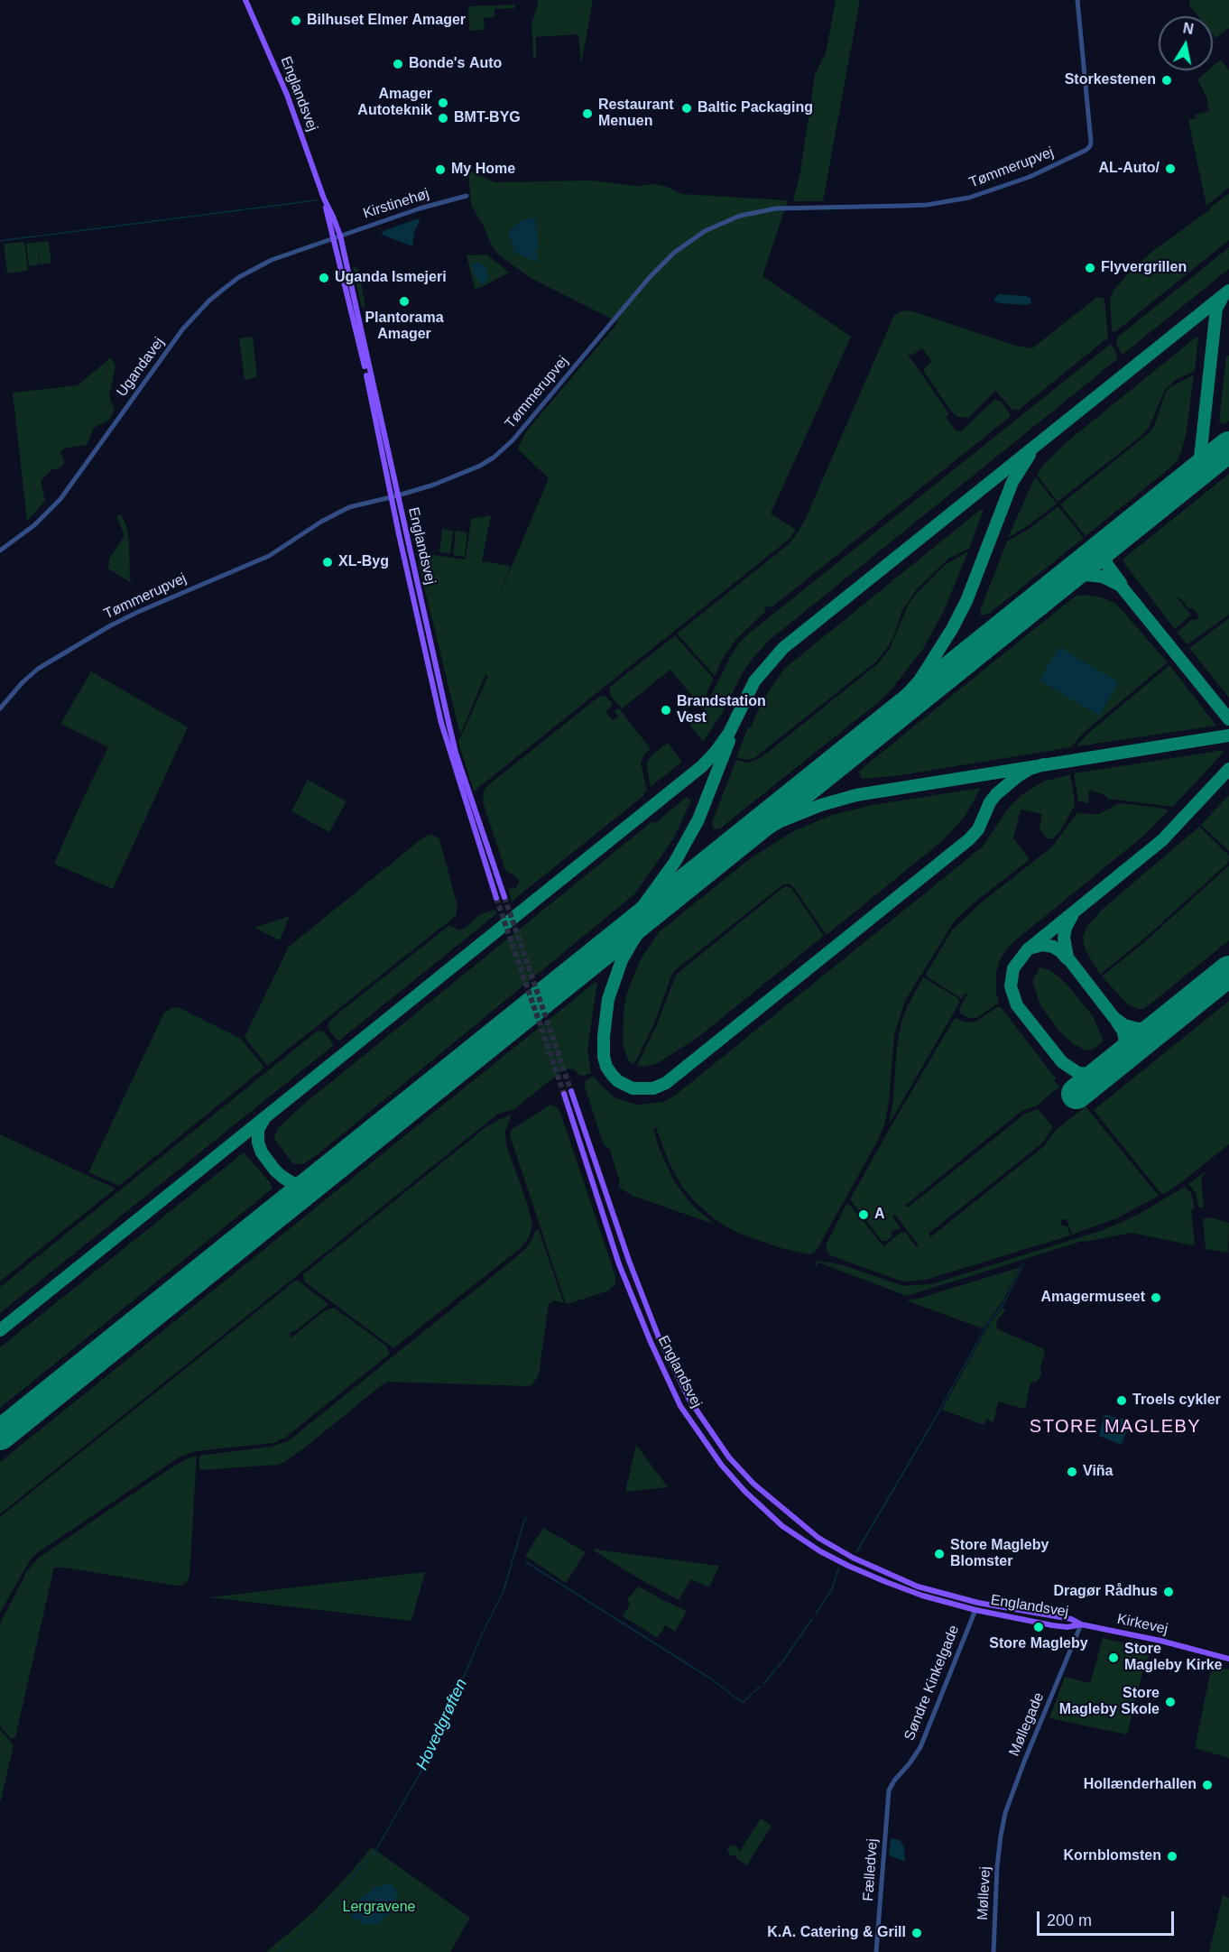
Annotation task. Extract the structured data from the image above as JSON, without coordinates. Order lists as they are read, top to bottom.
{
  "streets": {
    "main road": ["Englandsvej", "Kirkevej"],
    "street": [
      "Tømmerupvej",
      "Kirstinehøj",
      "Ugandavej",
      "Søndre Kinkelgade",
      "Møllegade",
      "Fælledvej",
      "Møllevej"
    ]
  },
  "crossings": [
    ["Englandsvej", "Tømmerupvej"],
    ["Englandsvej", "Kirstinehøj"],
    ["Englandsvej", "Ugandavej"],
    ["Englandsvej", "Kirkevej"],
    ["Englandsvej", "Søndre Kinkelgade"],
    ["Englandsvej", "Møllegade"],
    ["Kirstinehøj", "Ugandavej"],
    ["Kirkevej", "Møllegade"],
    ["Søndre Kinkelgade", "Fælledvej"],
    ["Møllegade", "Møllevej"]
  ],
  "districts": ["STORE MAGLEBY"],
  "water": ["Hovedgrøften"],
  "parks": ["Lergravene"],
  "places": [
    "Bilhuset Elmer Amager",
    "Bonde's Auto",
    "Storkestenen",
    "Amager Autoteknik",
    "Baltic Packaging",
    "Restaurant Menuen",
    "BMT-BYG",
    "AL-Auto/",
    "My Home",
    "Flyvergrillen",
    "Uganda Ismejeri",
    "Plantorama Amager",
    "XL-Byg",
    "Brandstation Vest",
    "A",
    "Amagermuseet",
    "Troels cykler",
    "Viña",
    "Store Magleby Blomster",
    "Dragør Rådhus",
    "Store Magleby",
    "Store Magleby Kirke",
    "Store Magleby Skole",
    "Hollænderhallen",
    "Kornblomsten",
    "K.A. Catering & Grill"
  ],
  "scale_bar": "200 m",
  "north": "top"
}
